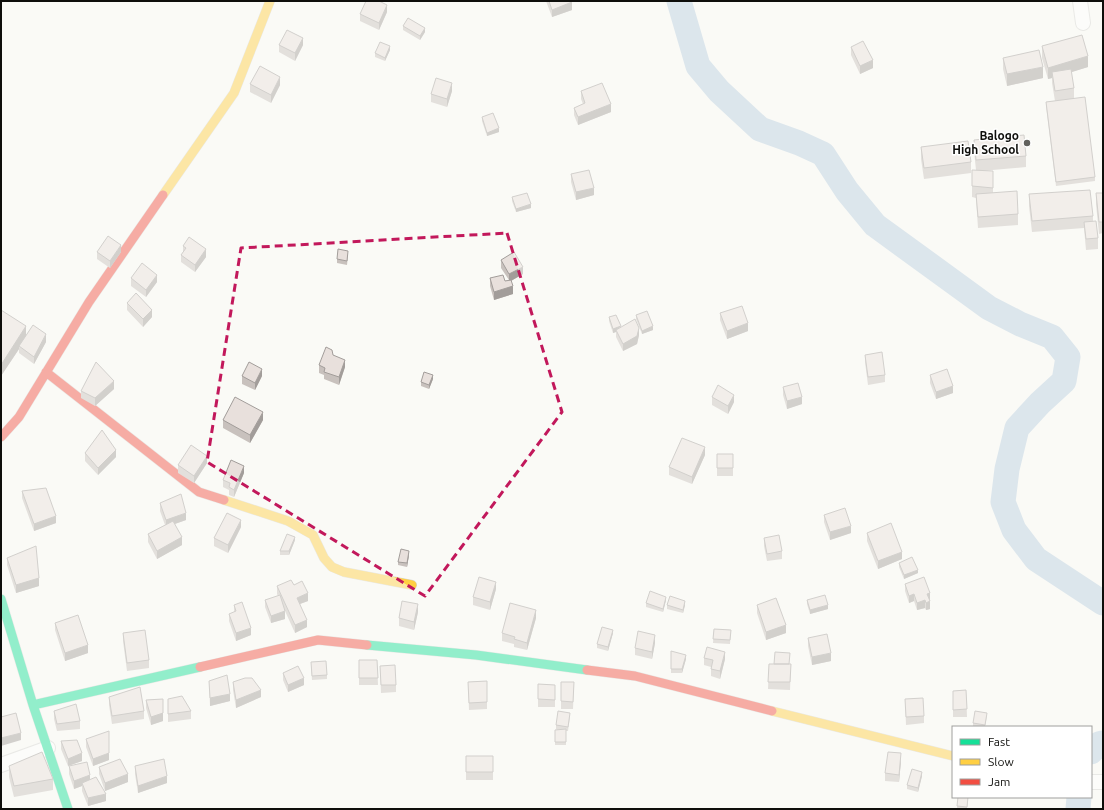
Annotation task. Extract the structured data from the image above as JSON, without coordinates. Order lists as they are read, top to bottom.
{
  "places": ["Balogo High School"],
  "legend": ["Fast", "Slow", "Jam"]
}
